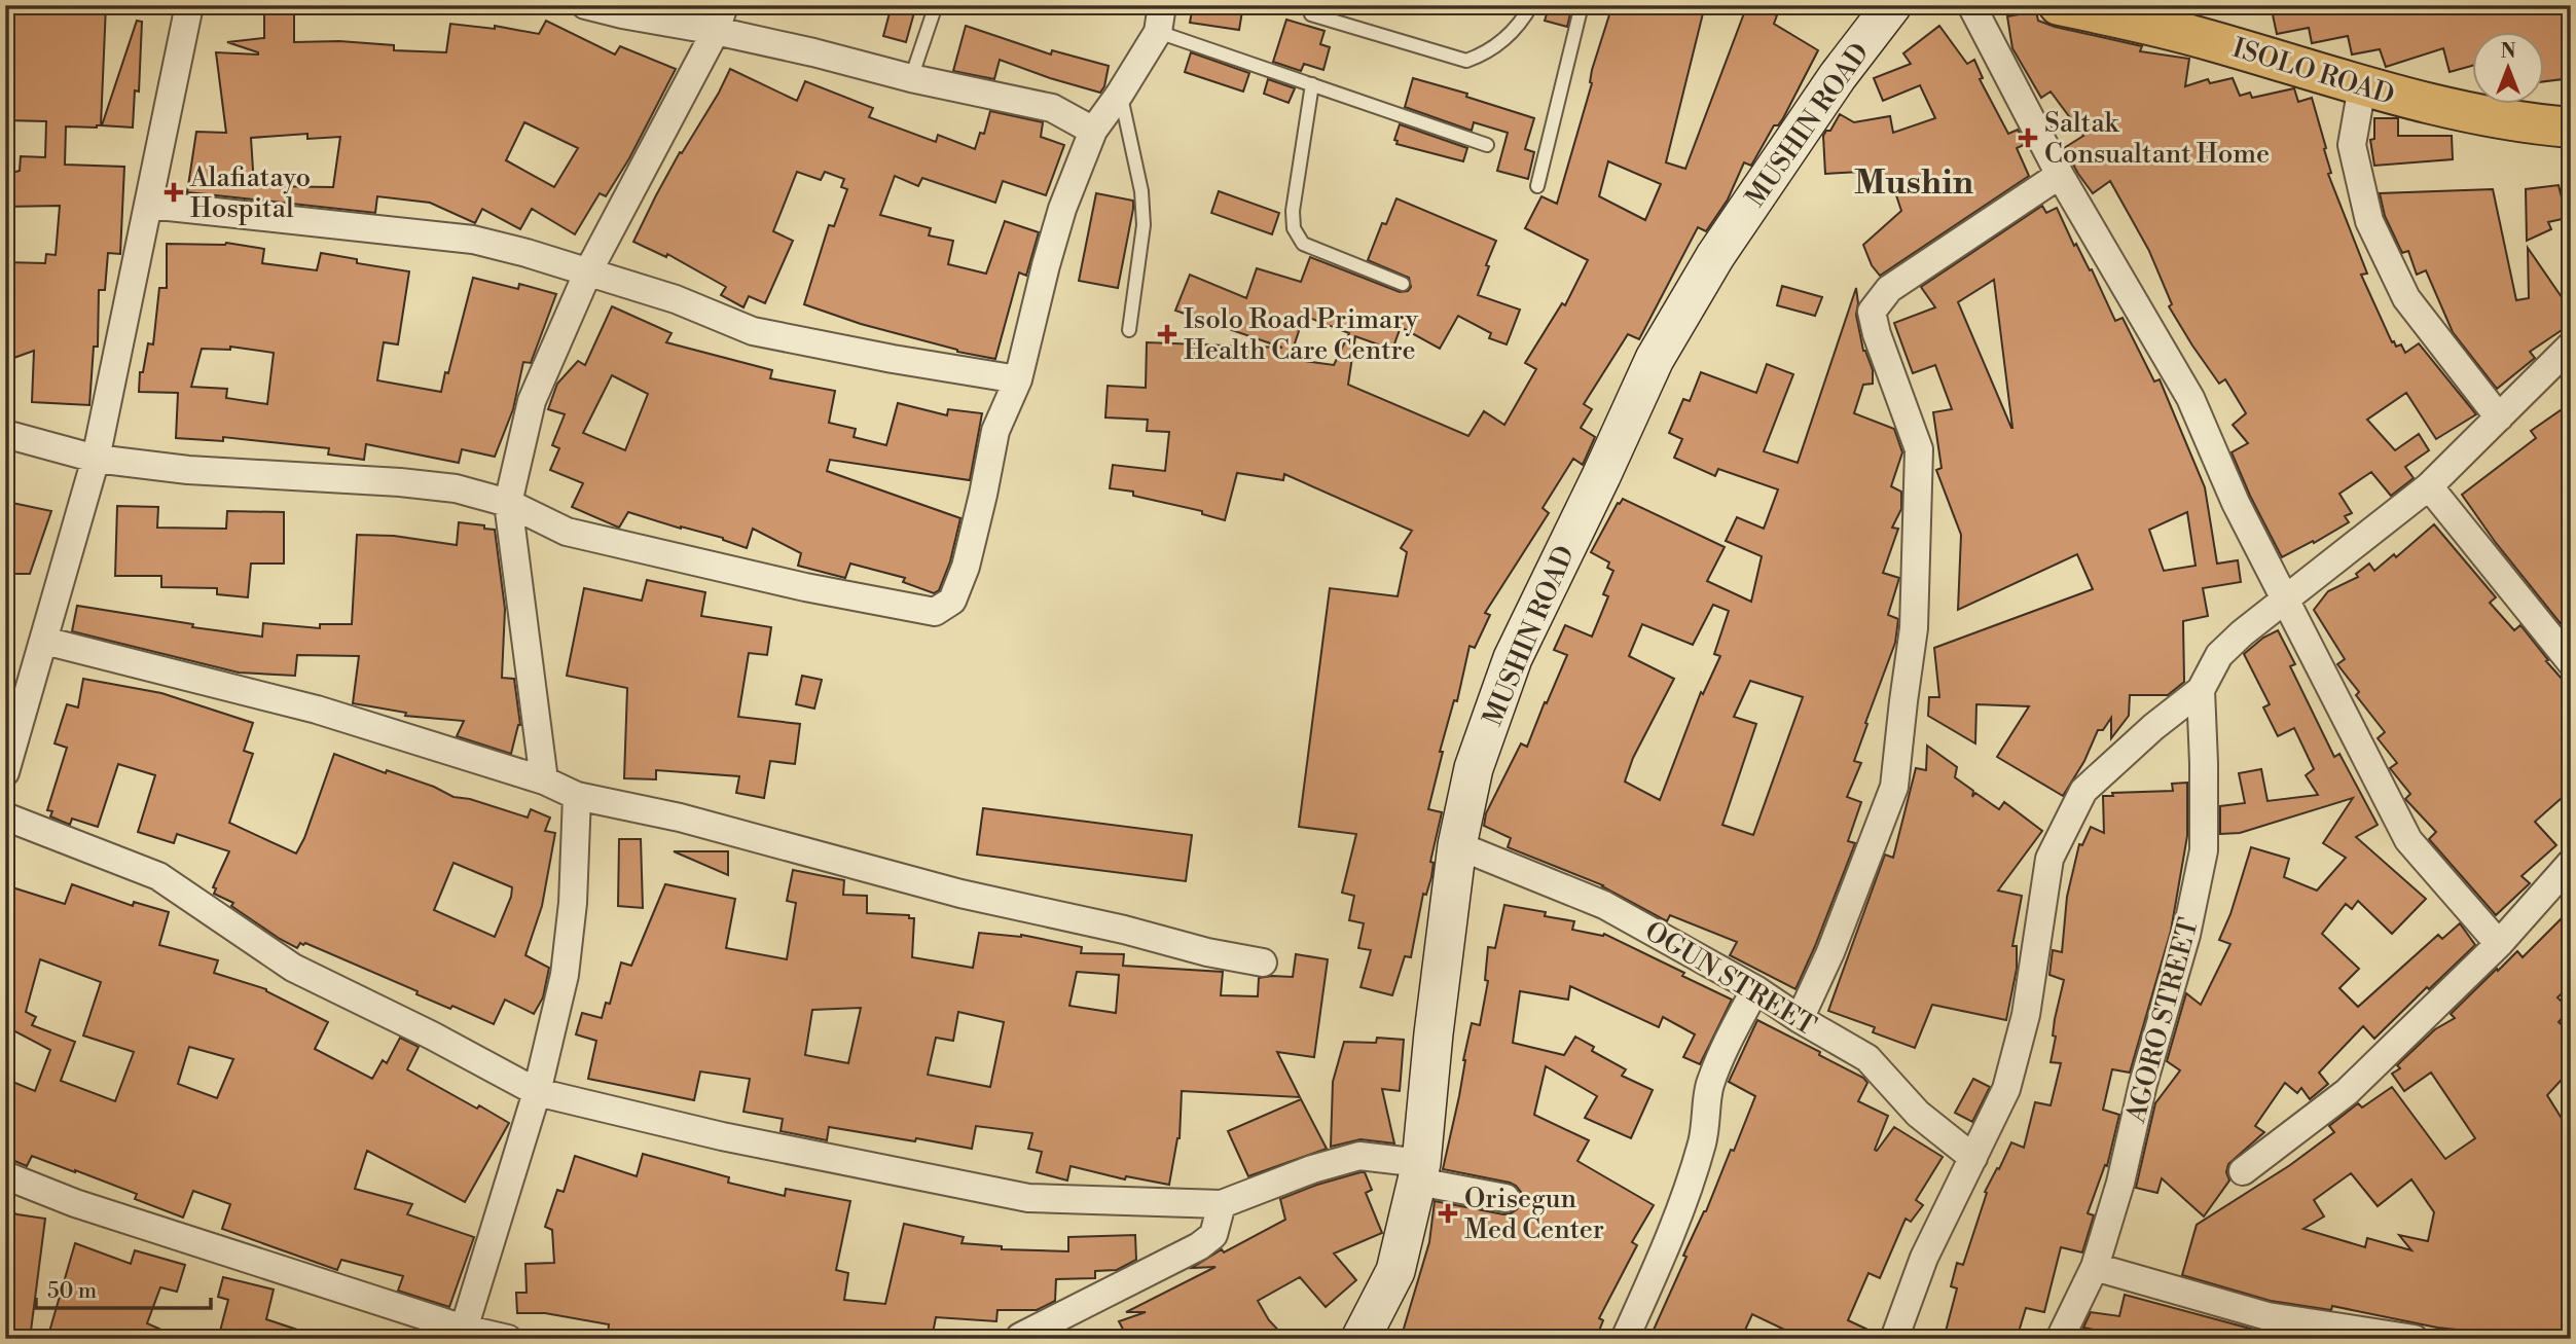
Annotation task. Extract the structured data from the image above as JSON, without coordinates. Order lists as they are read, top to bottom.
{
  "streets": {
    "main road": ["ISOLO ROAD", "MUSHIN ROAD"],
    "street": ["OGUN STREET", "AGORO STREET"]
  },
  "crossings": [
    ["MUSHIN ROAD", "OGUN STREET"]
  ],
  "districts": ["Mushin"],
  "places": {
    "health": [
      "Saltak Consualtant Home",
      "Alafiatayo Hospital",
      "Isolo Road Primary Health Care Centre",
      "Orisegun Med Center"
    ]
  },
  "scale_bar": "50 m",
  "north": "top"
}
